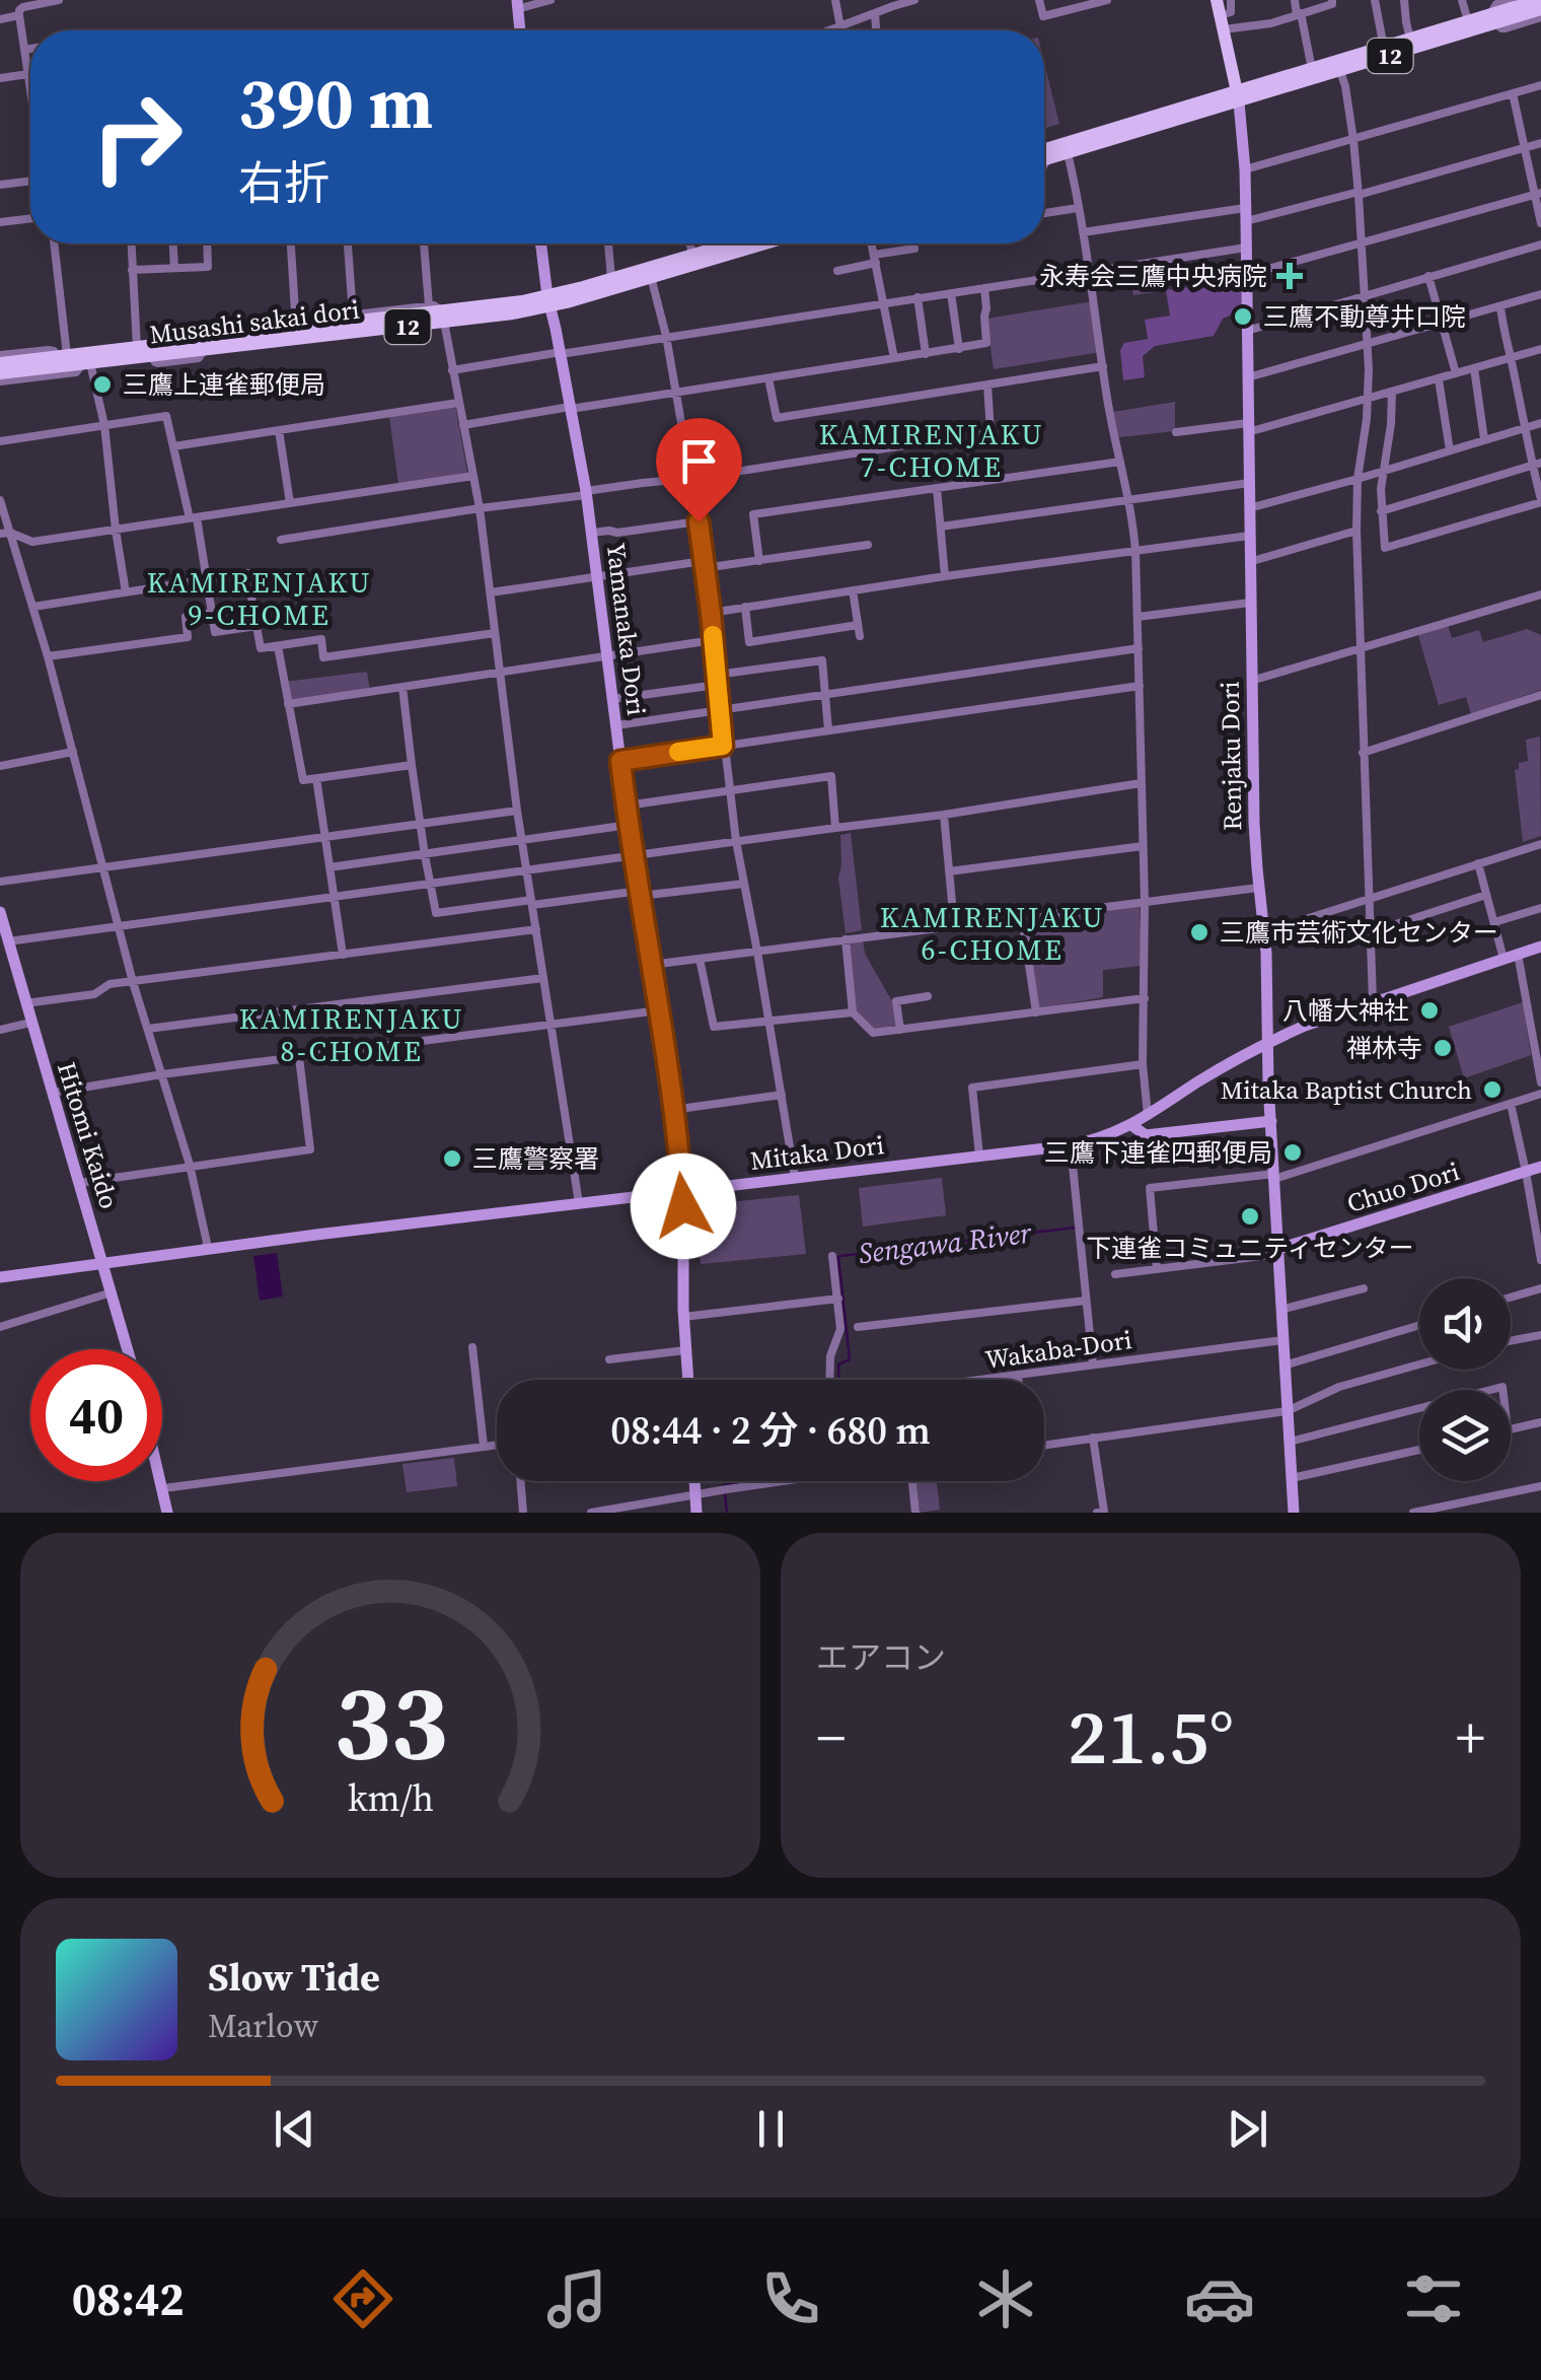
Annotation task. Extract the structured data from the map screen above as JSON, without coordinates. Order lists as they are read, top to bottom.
{
  "streets": {
    "main road": [
      "12",
      "Musashi sakai dori",
      "Yamanaka Dori",
      "Renjaku Dori",
      "Hitomi Kaido",
      "Mitaka Dori",
      "Chuo Dori"
    ],
    "street": ["Wakaba-Dori"]
  },
  "crossings": [
    ["12", "Renjaku Dori"],
    ["Musashi sakai dori", "Yamanaka Dori"],
    ["Yamanaka Dori", "Mitaka Dori"],
    ["Renjaku Dori", "Mitaka Dori"],
    ["Renjaku Dori", "Chuo Dori"],
    ["Renjaku Dori", "Wakaba-Dori"],
    ["Hitomi Kaido", "Mitaka Dori"]
  ],
  "districts": [
    "KAMIRENJAKU 7-CHOME",
    "KAMIRENJAKU 9-CHOME",
    "KAMIRENJAKU 6-CHOME",
    "KAMIRENJAKU 8-CHOME"
  ],
  "water": ["Sengawa River"],
  "places": {
    "health": ["永寿会三鷹中央病院"],
    "other": [
      "三鷹不動尊井口院",
      "三鷹上連雀郵便局",
      "三鷹市芸術文化センター",
      "八幡大神社",
      "禅林寺",
      "Mitaka Baptist Church",
      "三鷹下連雀四郵便局",
      "三鷹警察署",
      "下連雀コミュニティセンター"
    ]
  },
  "page": {
    "turn": ["390 m", "右折"],
    "limit": "40",
    "trip": "08:44 · 2 分 · 680 m",
    "tile": "エアコン",
    "heat": ["−", "21.5°", "+"],
    "song": ["Slow Tide", "Marlow"],
    "tabs": "08:42",
    "gauge": ["33", "km/h"]
  }
}
